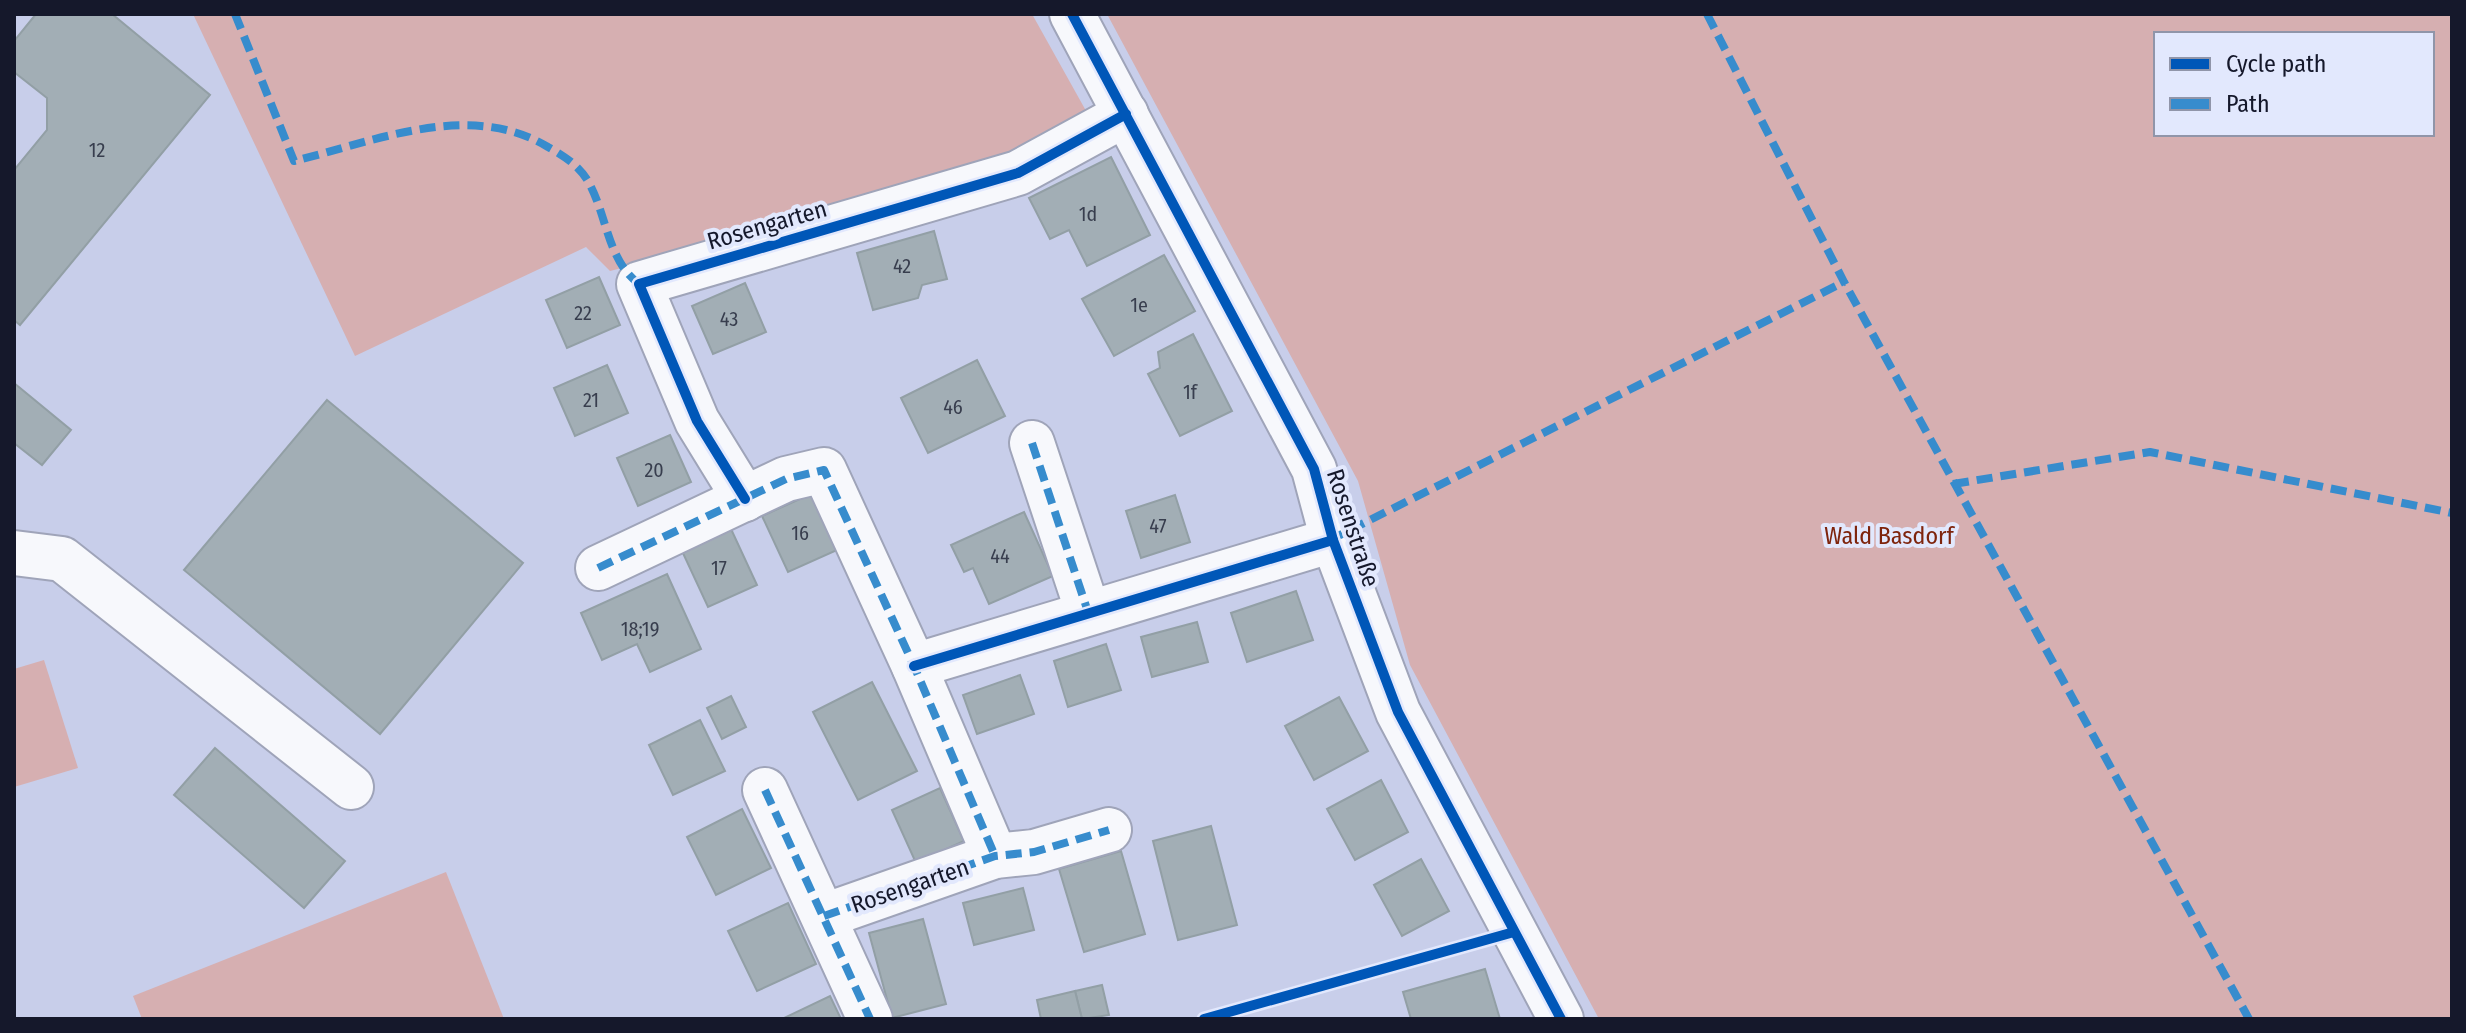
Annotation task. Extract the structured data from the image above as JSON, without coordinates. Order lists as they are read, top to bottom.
{
  "streets": {
    "street": ["Rosengarten", "Rosenstraße"]
  },
  "crossings": [
    ["Rosengarten", "Rosenstraße"]
  ],
  "parks": ["Wald Basdorf"],
  "house_numbers": [
    "12",
    "1d",
    "42",
    "1e",
    "22",
    "43",
    "1f",
    "21",
    "46",
    "20",
    "47",
    "16",
    "44",
    "17",
    "18;19"
  ],
  "legend": ["Cycle path", "Path"]
}
